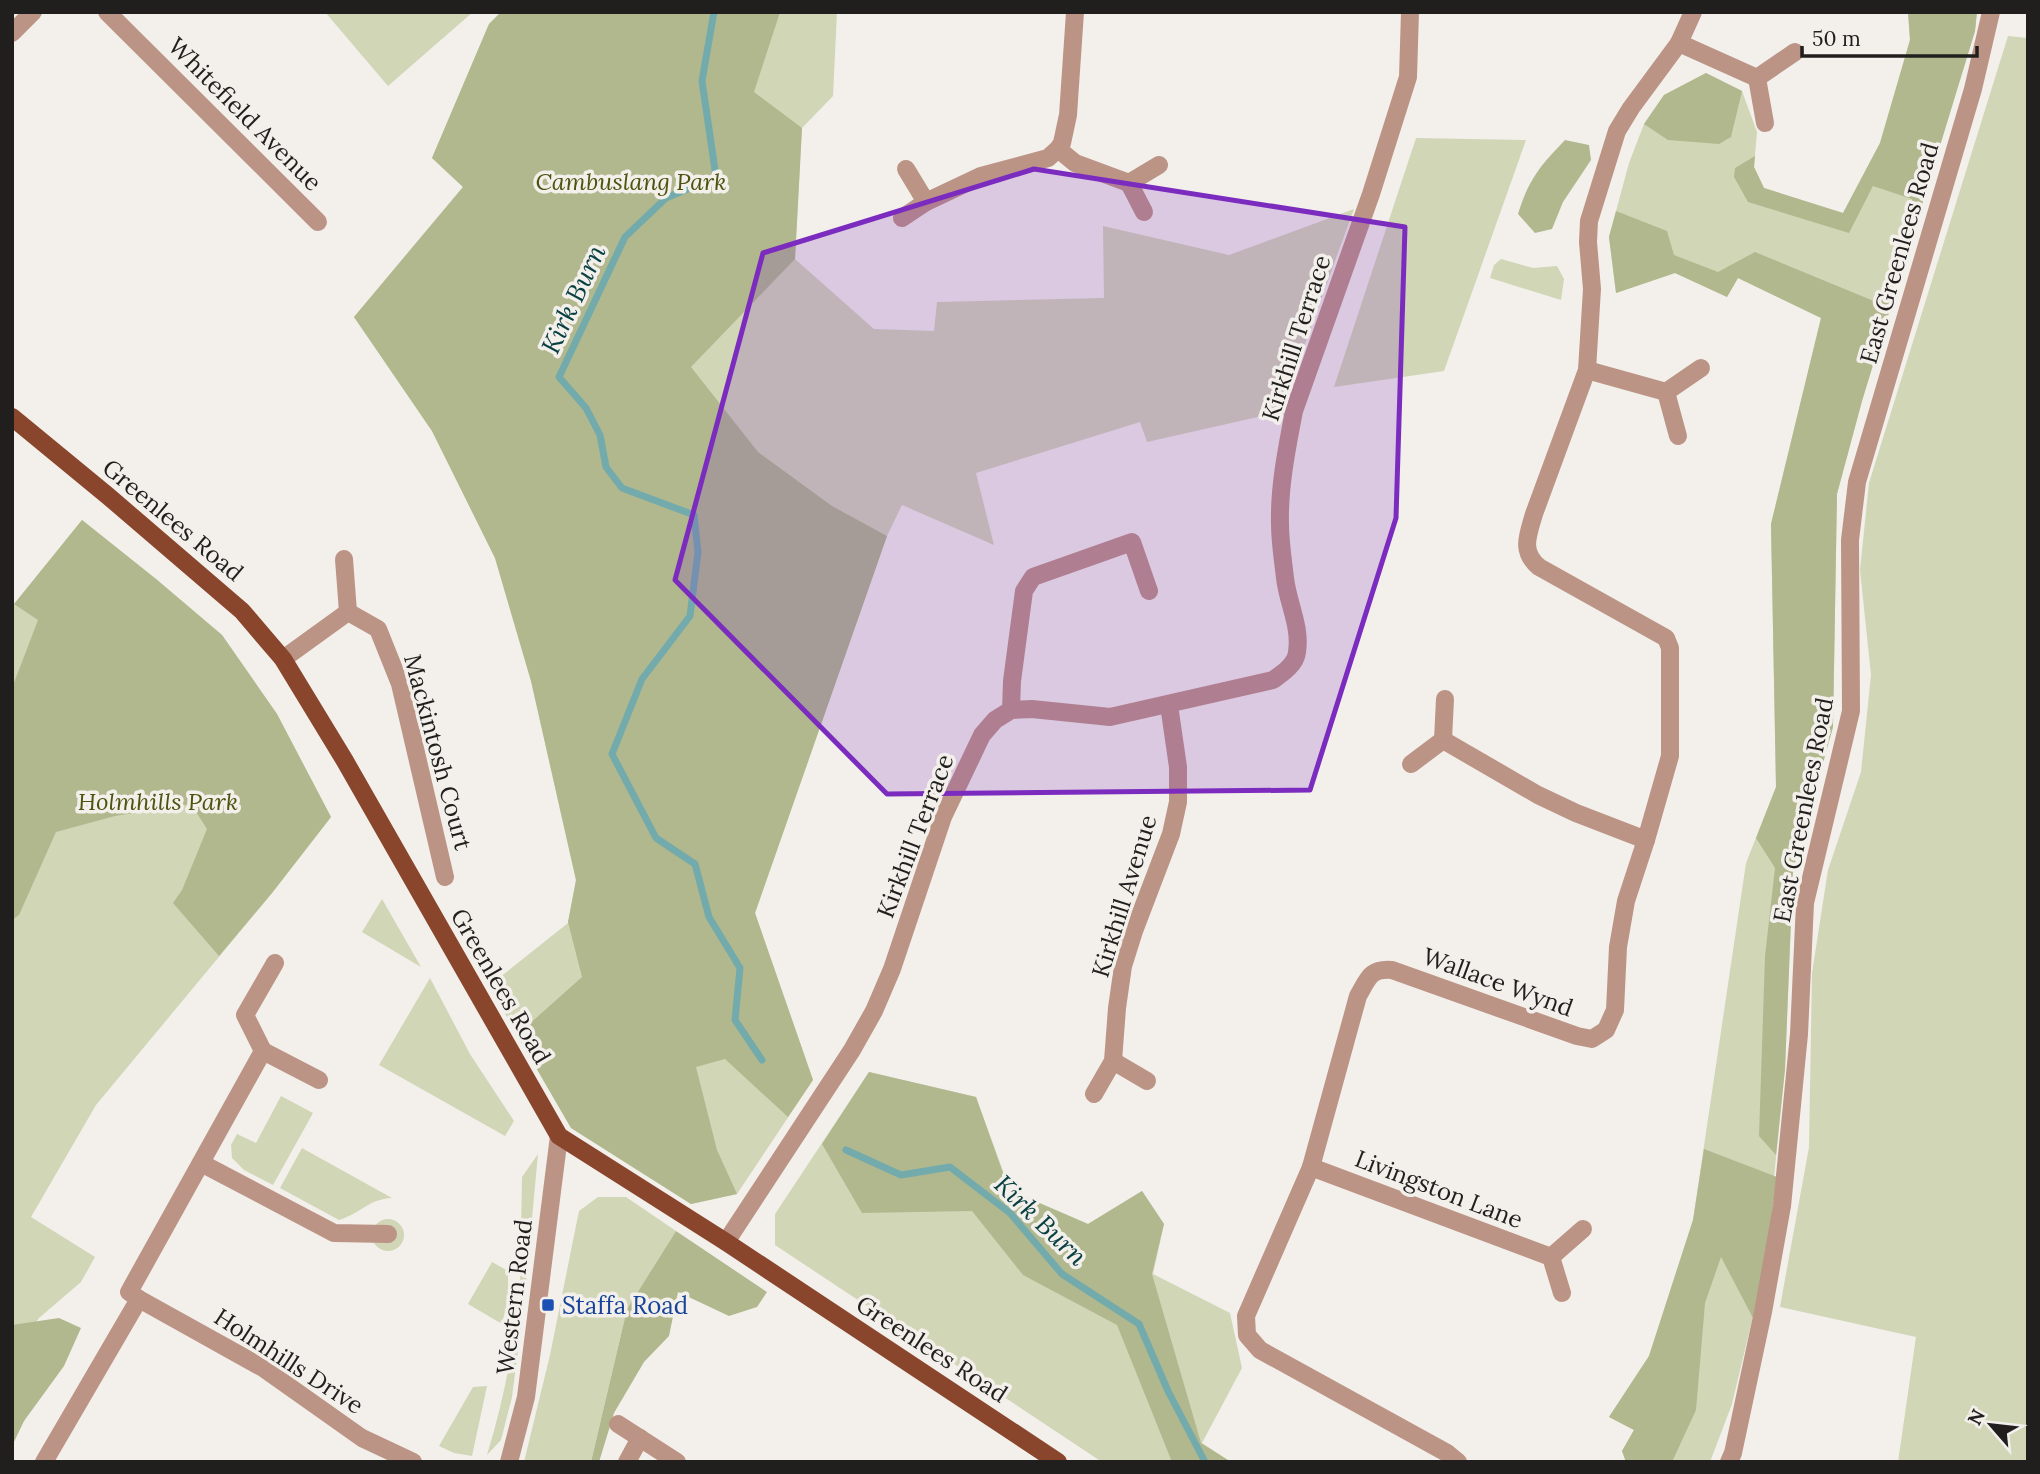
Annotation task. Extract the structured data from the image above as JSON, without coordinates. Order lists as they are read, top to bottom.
{
  "streets": {
    "main road": ["Greenlees Road"],
    "street": [
      "Whitefield Avenue",
      "East Greenlees Road",
      "Kirkhill Terrace",
      "Mackintosh Court",
      "Kirkhill Avenue",
      "Wallace Wynd",
      "Livingston Lane",
      "Western Road",
      "Holmhills Drive"
    ]
  },
  "crossings": [
    ["Kirkhill Terrace", "Greenlees Road"],
    ["Kirkhill Terrace", "Kirkhill Avenue"],
    ["Greenlees Road", "Western Road"],
    ["Wallace Wynd", "Livingston Lane"]
  ],
  "water": ["Kirk Burn"],
  "parks": ["Cambuslang Park", "Holmhills Park"],
  "places": {
    "transit": ["Staffa Road"]
  },
  "scale_bar": "50 m",
  "north": "top left"
}
